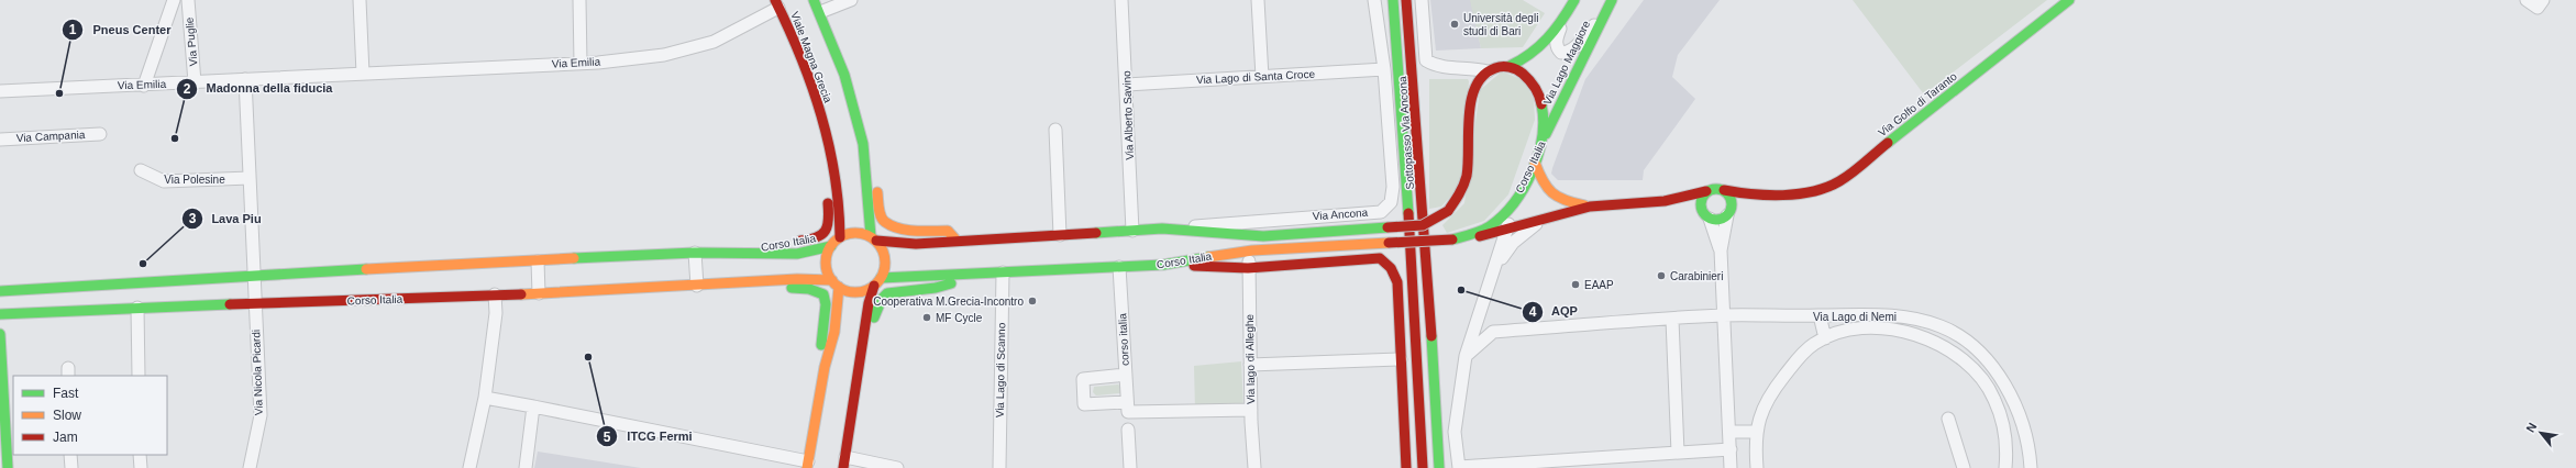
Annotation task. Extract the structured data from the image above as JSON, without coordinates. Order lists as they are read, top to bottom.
{
  "streets": {
    "street": [
      "Via Puglie",
      "Viale Magna Grecia",
      "Via Emilia",
      "Via Lago Maggiore",
      "Via Lago di Santa Croce",
      "Via Golfo di Taranto",
      "Via Alberto Savino",
      "Sottopasso Via Ancona",
      "Via Campania",
      "Corso Italia",
      "Via Polesine",
      "Via Ancona",
      "Via Lago di Nemi",
      "corso italia",
      "Via lago di Alleghe",
      "Via Lago di Scanno",
      "Via Nicola Picardi"
    ]
  },
  "crossings": [
    ["Via Puglie", "Via Emilia"],
    ["Viale Magna Grecia", "Via Emilia"],
    ["Viale Magna Grecia", "Corso Italia"],
    ["Via Lago Maggiore", "Corso Italia"],
    ["Via Lago di Santa Croce", "Via Alberto Savino"],
    ["Via Lago di Santa Croce", "Via Ancona"],
    ["Via Alberto Savino", "Corso Italia"],
    ["Corso Italia", "Via Ancona"],
    ["Corso Italia", "corso italia"],
    ["Corso Italia", "Via lago di Alleghe"],
    ["Corso Italia", "Via Lago di Scanno"],
    ["Corso Italia", "Via Nicola Picardi"]
  ],
  "places": [
    "Università degli studi di Bari",
    "Pneus Center",
    "Madonna della fiducia",
    "Lava Piu",
    "Carabinieri",
    "EAAP",
    "AQP",
    "Cooperativa M.Grecia-Incontro",
    "MF Cycle",
    "ITCG Fermi"
  ],
  "legend": ["Fast", "Slow", "Jam"],
  "north": "top left"
}
